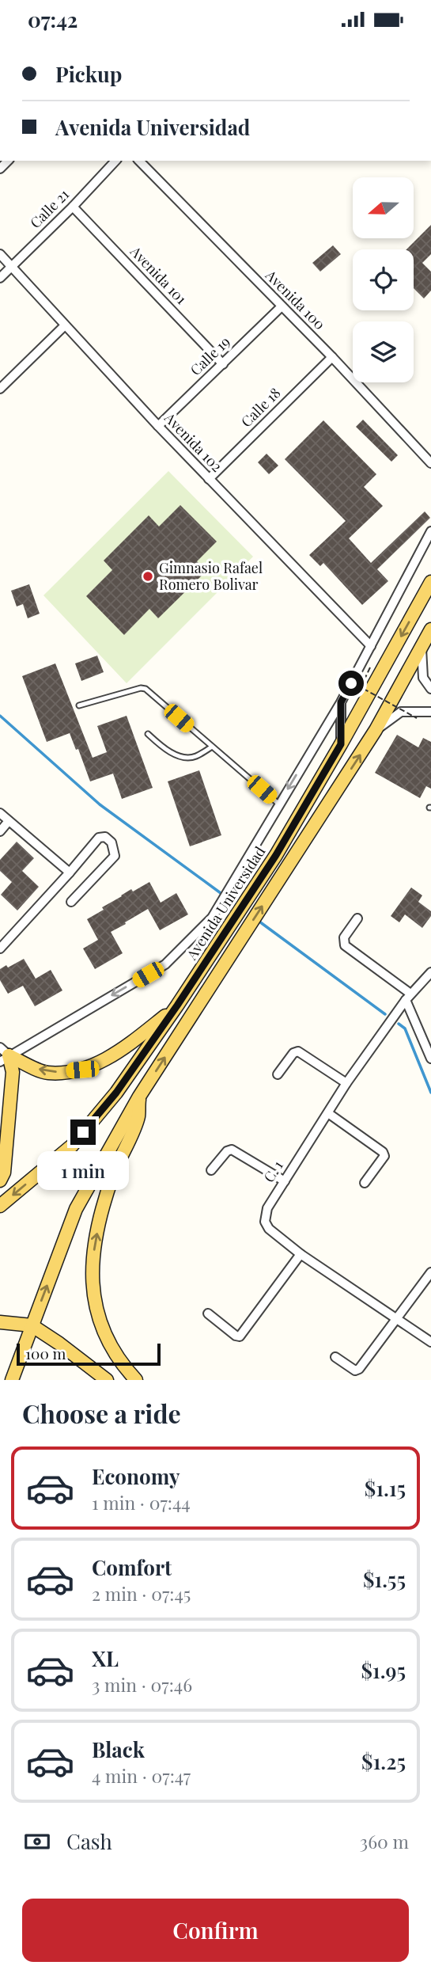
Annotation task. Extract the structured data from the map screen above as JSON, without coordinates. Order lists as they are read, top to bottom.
{
  "streets": {
    "main road": ["Avenida Universidad"],
    "street": [
      "Calle 21",
      "Avenida 101",
      "Avenida 100",
      "Calle 19",
      "Calle 18",
      "Avenida 102",
      "C. 1"
    ]
  },
  "crossings": [
    ["Calle 21", "Avenida 101"],
    ["Calle 21", "Avenida 102"],
    ["Avenida 101", "Calle 19"],
    ["Avenida 100", "Calle 19"],
    ["Avenida 100", "Calle 18"],
    ["Calle 19", "Avenida 102"],
    ["Calle 18", "Avenida 102"],
    ["Avenida 102", "Avenida Universidad"]
  ],
  "one_way": ["Avenida Universidad"],
  "places": ["Gimnasio Rafael Romero Bolivar"],
  "scale_bar": "100 m",
  "north": "left",
  "page": {
    "status": "07:42",
    "banner": ["Pickup", "Avenida Universidad"],
    "bubble": "1 min",
    "scale": "100 m",
    "heading": "Choose a ride",
    "list": [
      {
        "name": "Economy",
        "note": "1 min · 07:44",
        "value": "$1.15"
      },
      {
        "name": "Comfort",
        "note": "2 min · 07:45",
        "value": "$1.55"
      },
      {
        "name": "XL",
        "note": "3 min · 07:46",
        "value": "$1.95"
      },
      {
        "name": "Black",
        "note": "4 min · 07:47",
        "value": "$1.25"
      }
    ],
    "pay": ["Cash", "360 m"],
    "buttons": "Confirm"
  }
}
